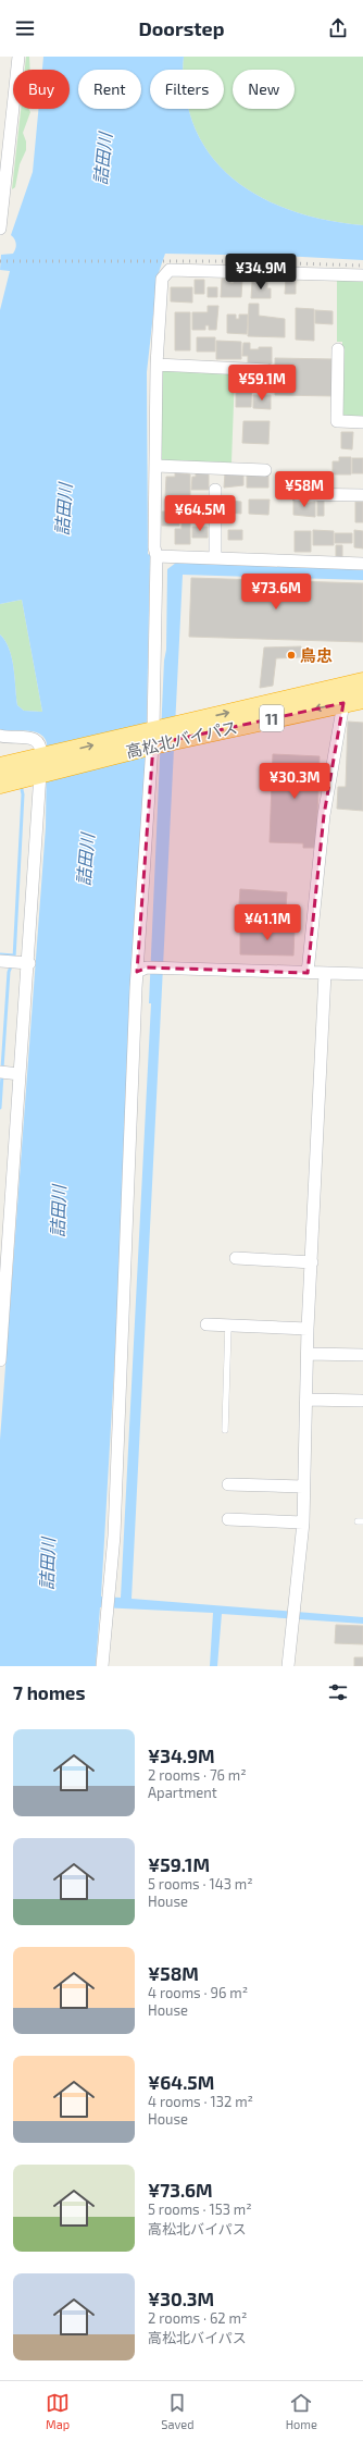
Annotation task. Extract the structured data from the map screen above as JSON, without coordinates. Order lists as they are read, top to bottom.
{
  "streets": {
    "highway": ["11", "高松北バイパス"]
  },
  "water": ["詰田川"],
  "places": ["鳥忠"],
  "page": {
    "header": "Doorstep",
    "chip": [
      "Buy",
      "Rent",
      "Filters",
      "New"
    ],
    "price": [
      "¥34.9M",
      "¥59.1M",
      "¥58M",
      "¥64.5M",
      "¥73.6M",
      "¥30.3M",
      "¥41.1M"
    ],
    "heading": "7 homes",
    "list": [
      {
        "name": "¥34.9M",
        "note": "2 rooms · 76 m² · Apartment"
      },
      {
        "name": "¥59.1M",
        "note": "5 rooms · 143 m² · House"
      },
      {
        "name": "¥58M",
        "note": "4 rooms · 96 m² · House"
      },
      {
        "name": "¥64.5M",
        "note": "4 rooms · 132 m² · House"
      },
      {
        "name": "¥73.6M",
        "note": "5 rooms · 153 m² · 高松北バイパス"
      },
      {
        "name": "¥30.3M",
        "note": "2 rooms · 62 m² · 高松北バイパス"
      }
    ],
    "tabs": ["Map", "Saved", "Home"]
  }
}
